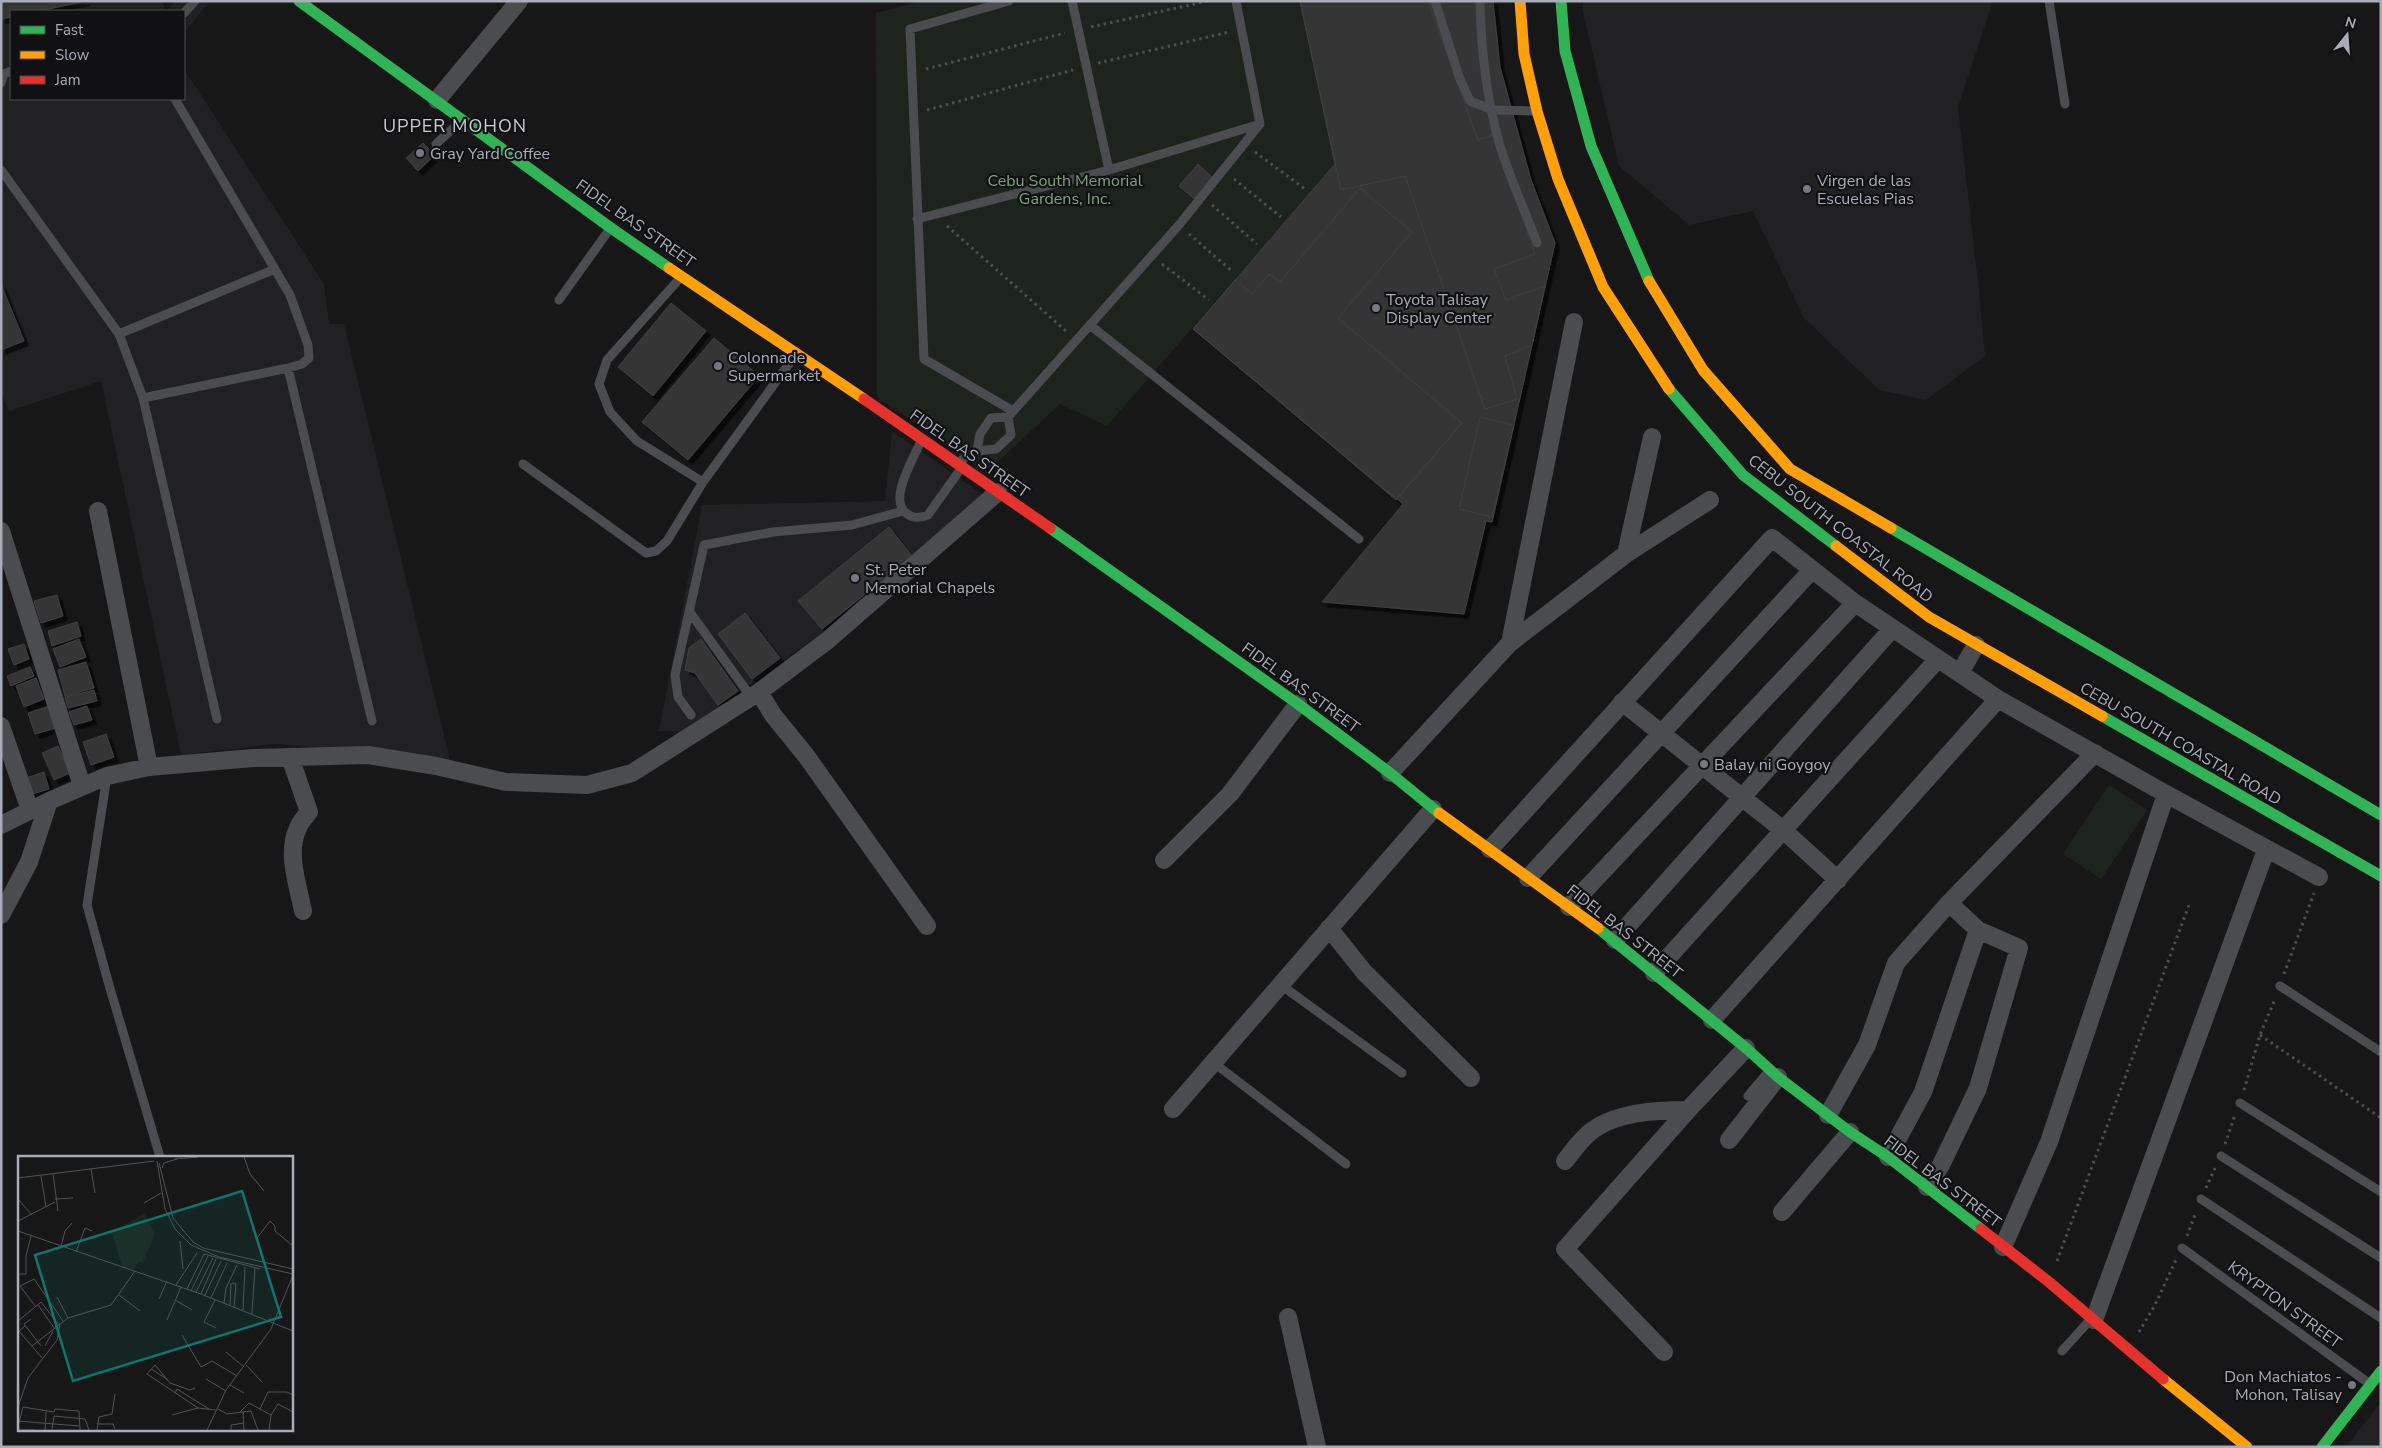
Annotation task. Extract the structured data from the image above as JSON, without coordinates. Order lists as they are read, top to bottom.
{
  "streets": {
    "main road": ["FIDEL BAS STREET", "CEBU SOUTH COASTAL ROAD"],
    "lane": ["KRYPTON STREET"]
  },
  "districts": ["UPPER MOHON"],
  "parks": ["Cebu South Memorial Gardens, Inc."],
  "places": [
    "Gray Yard Coffee",
    "Virgen de las Escuelas Pias",
    "Toyota Talisay Display Center",
    "Colonnade Supermarket",
    "St. Peter Memorial Chapels",
    "Balay ni Goygoy",
    "Don Machiatos - Mohon, Talisay"
  ],
  "legend": ["Fast", "Slow", "Jam"],
  "north": "top"
}
